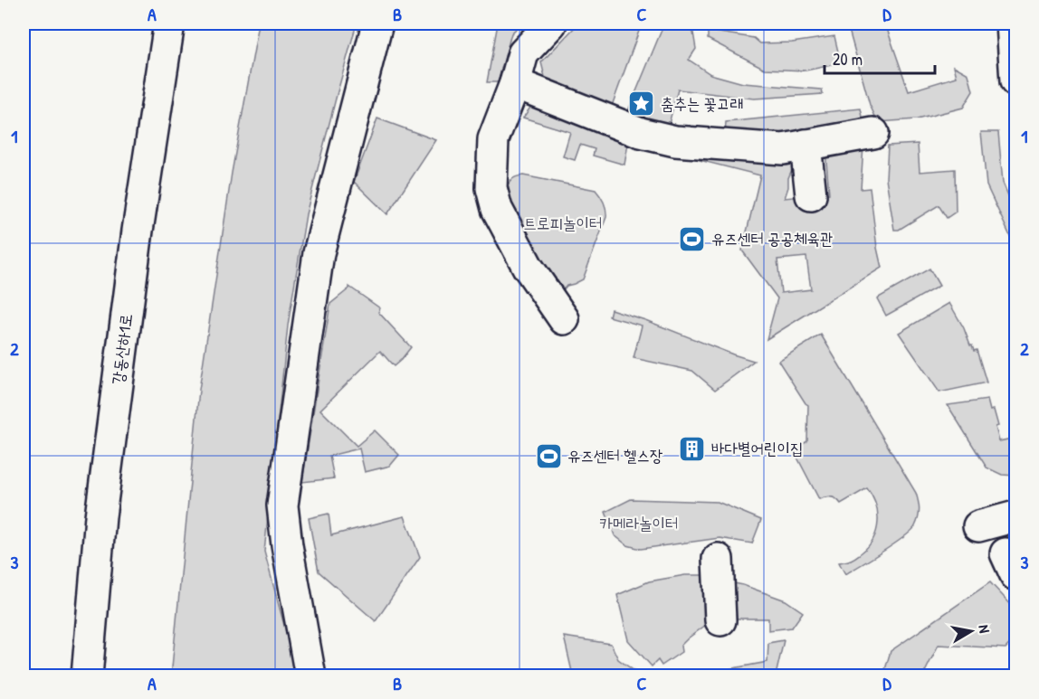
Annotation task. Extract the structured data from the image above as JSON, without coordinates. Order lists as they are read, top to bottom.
{
  "streets": {
    "street": ["강동산하1로"]
  },
  "parks": ["트로피놀이터", "카메라놀이터"],
  "places": {
    "place": ["춤추는 꽃고래"],
    "sports": ["유즈센터 공공체육관", "유즈센터 헬스장"],
    "building": ["바다별어린이집"]
  },
  "scale_bar": "20 m",
  "north": "right",
  "grid": {
    "columns": [
      "A",
      "B",
      "C",
      "D"
    ],
    "rows": ["1", "2", "3"]
  }
}
